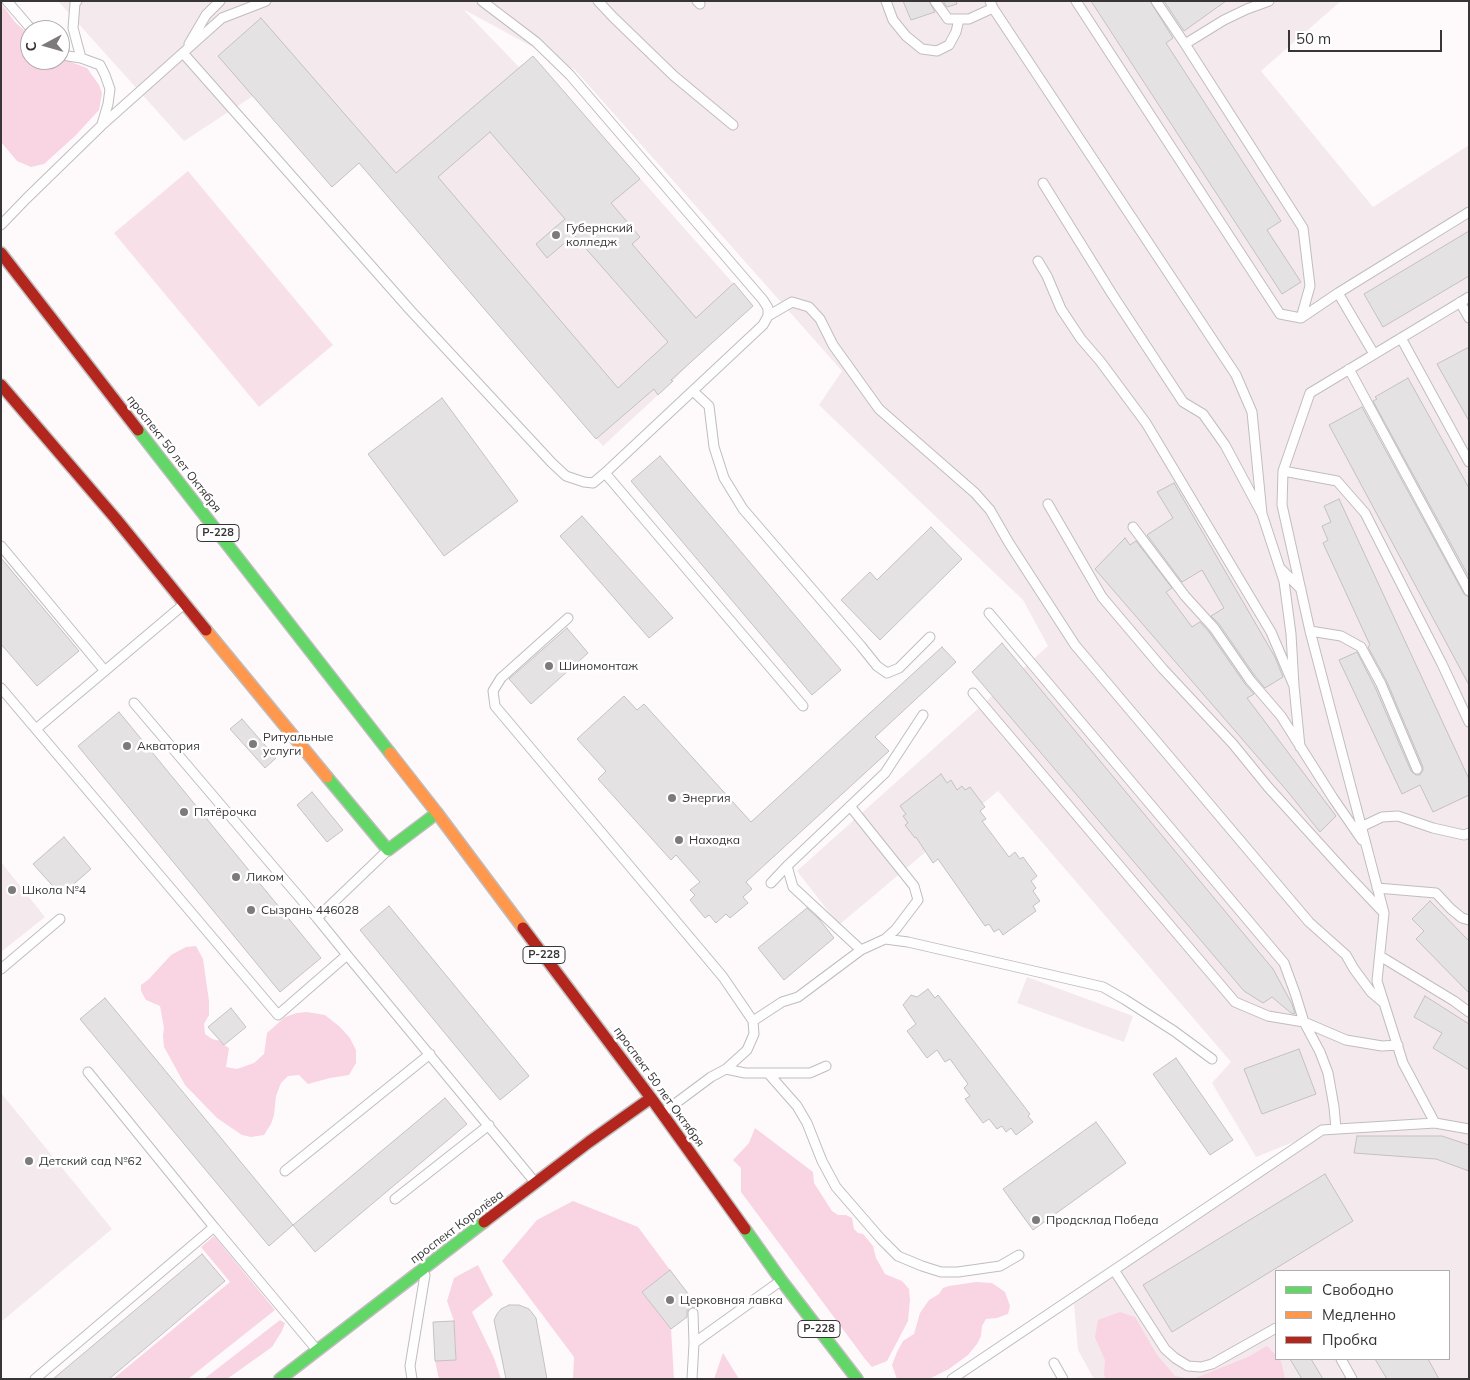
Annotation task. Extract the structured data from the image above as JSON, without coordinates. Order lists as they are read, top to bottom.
{
  "streets": {
    "main road": ["проспект 50 лет Октября", "Р-228", "проспект Королёва"]
  },
  "crossings": [
    ["проспект 50 лет Октября", "проспект Королёва"]
  ],
  "places": [
    "Губернский колледж",
    "Шиномонтаж",
    "Ритуальные услуги",
    "Акватория",
    "Энергия",
    "Пятёрочка",
    "Находка",
    "Ликом",
    "Школа №4",
    "Сызрань 446028",
    "Детский сад №62",
    "Продсклад Победа",
    "Церковная лавка"
  ],
  "legend": ["Свободно", "Медленно", "Пробка"],
  "scale_bar": "50 m",
  "north": "left"
}
